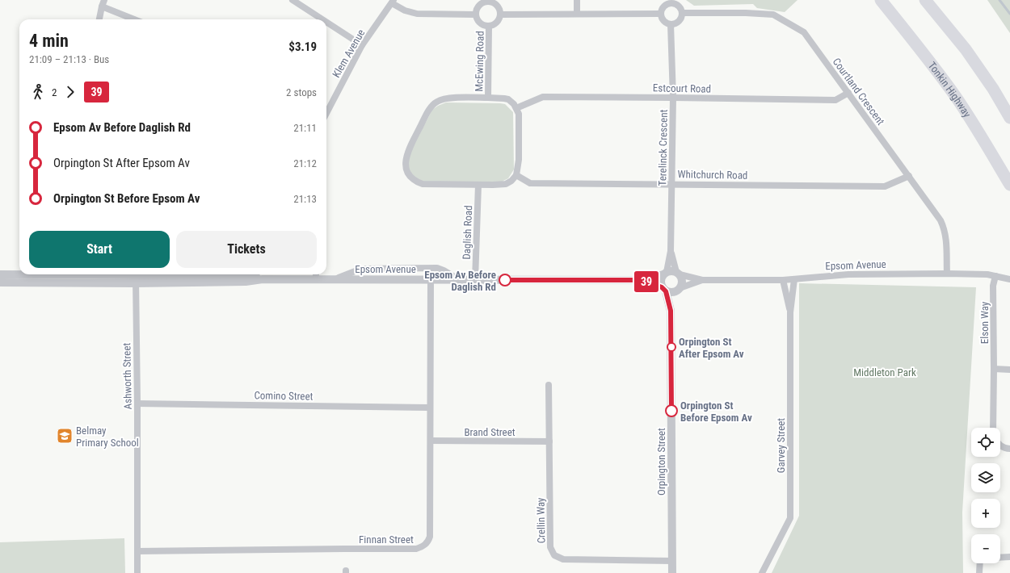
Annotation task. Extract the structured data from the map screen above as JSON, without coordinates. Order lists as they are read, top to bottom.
{
  "streets": {
    "highway": ["Tonkin Highway"],
    "street": [
      "Klem Avenue",
      "McEwing Road",
      "Estcourt Road",
      "Courtland Crescent",
      "Terelinck Crescent",
      "Whitchurch Road",
      "Daglish Road",
      "Epsom Avenue",
      "Elson Way",
      "Ashworth Street",
      "Comino Street",
      "Brand Street",
      "Garvey Street",
      "Orpington Street",
      "Crellin Way",
      "Finnan Street"
    ]
  },
  "crossings": [
    ["McEwing Road", "Estcourt Road"],
    ["McEwing Road", "Whitchurch Road"],
    ["McEwing Road", "Daglish Road"],
    ["Estcourt Road", "Courtland Crescent"],
    ["Estcourt Road", "Terelinck Crescent"],
    ["Estcourt Road", "Whitchurch Road"],
    ["Estcourt Road", "Daglish Road"],
    ["Courtland Crescent", "Terelinck Crescent"],
    ["Courtland Crescent", "Whitchurch Road"],
    ["Courtland Crescent", "Epsom Avenue"],
    ["Terelinck Crescent", "Whitchurch Road"],
    ["Terelinck Crescent", "Epsom Avenue"],
    ["Terelinck Crescent", "Orpington Street"],
    ["Whitchurch Road", "Daglish Road"],
    ["Daglish Road", "Epsom Avenue"],
    ["Epsom Avenue", "Elson Way"],
    ["Epsom Avenue", "Ashworth Street"],
    ["Epsom Avenue", "Garvey Street"],
    ["Epsom Avenue", "Orpington Street"],
    ["Epsom Avenue", "Finnan Street"],
    ["Ashworth Street", "Comino Street"],
    ["Ashworth Street", "Finnan Street"],
    ["Comino Street", "Finnan Street"],
    ["Brand Street", "Crellin Way"],
    ["Brand Street", "Finnan Street"],
    ["Orpington Street", "Crellin Way"]
  ],
  "parks": ["Middleton Park"],
  "places": {
    "other": ["Epsom Av Before Daglish Rd", "Orpington St After Epsom Av", "Orpington St Before Epsom Av"],
    "school or university": ["Belmay Primary School"]
  },
  "lines": ["bus line 39"],
  "page": {
    "on_map": "39",
    "heading": ["4 min", "21:09 – 21:13 · Bus", "$3.19"],
    "legs": ["2", "39", "2 stops"],
    "list": [
      {
        "name": "Epsom Av Before Daglish Rd",
        "value": "21:11"
      },
      {
        "name": "Orpington St After Epsom Av",
        "value": "21:12"
      },
      {
        "name": "Orpington St Before Epsom Av",
        "value": "21:13"
      }
    ],
    "buttons": ["Start", "Tickets"],
    "map_buttons": ["+", "−"]
  }
}
